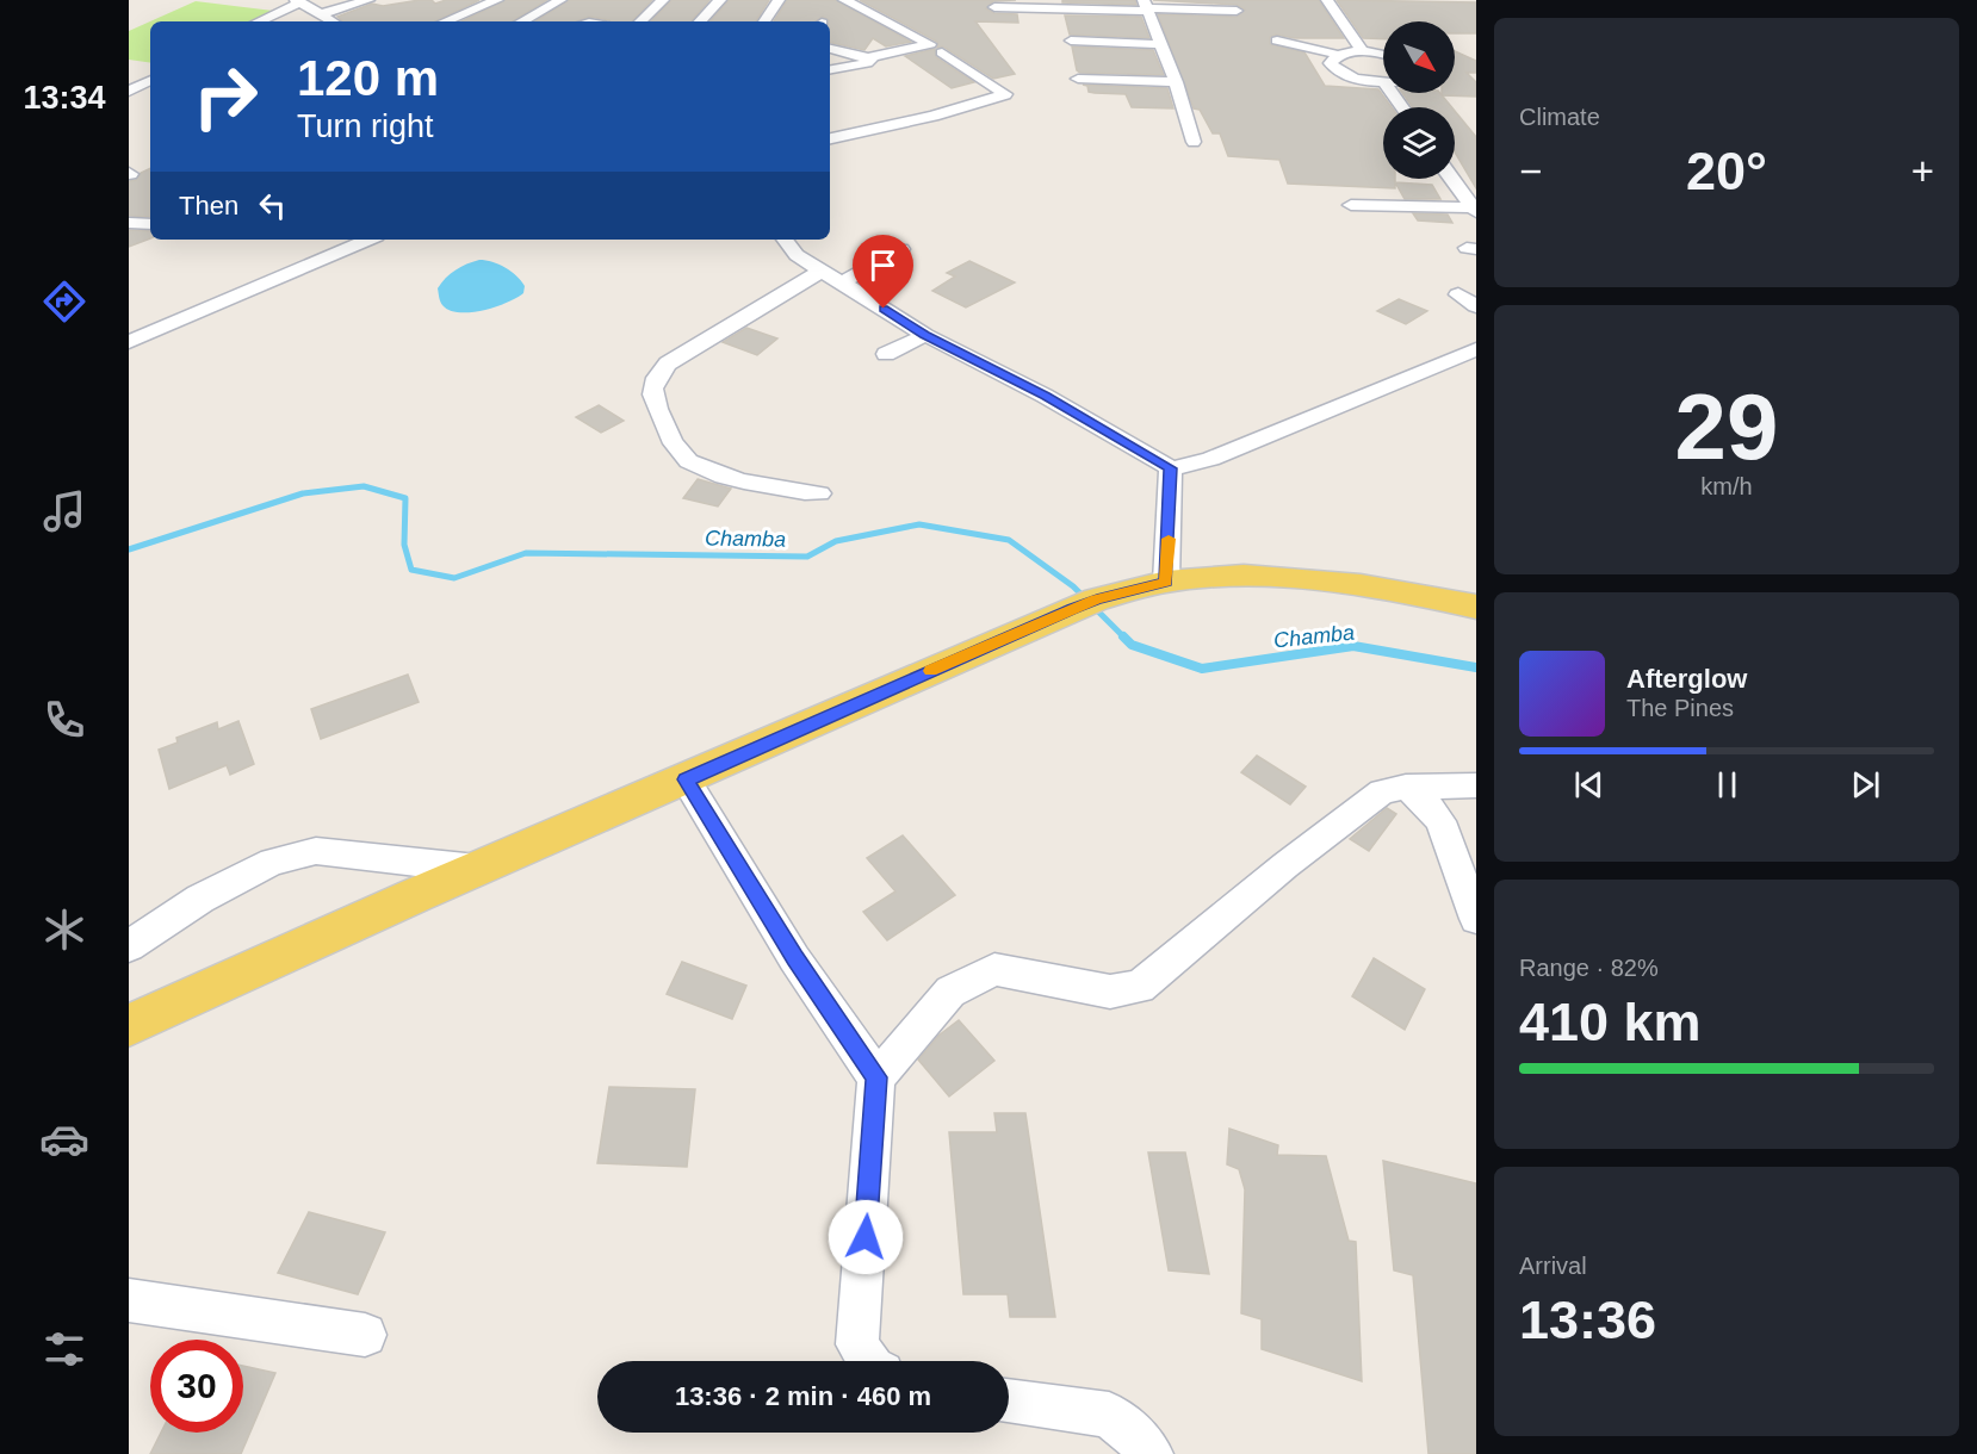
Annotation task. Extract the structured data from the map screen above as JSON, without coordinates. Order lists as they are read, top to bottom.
{
  "water": ["Chamba"],
  "north": "bottom right",
  "page": {
    "tabs": "13:34",
    "tile": [
      "Climate",
      ["29", "km/h"],
      ["Range · 82%", "410 km"],
      ["Arrival", "13:36"]
    ],
    "turn": ["120 m", "Turn right"],
    "heat": ["−", "20°", "+"],
    "then": "Then",
    "song": ["Afterglow", "The Pines"],
    "limit": "30",
    "trip": "13:36 · 2 min · 460 m"
  }
}
